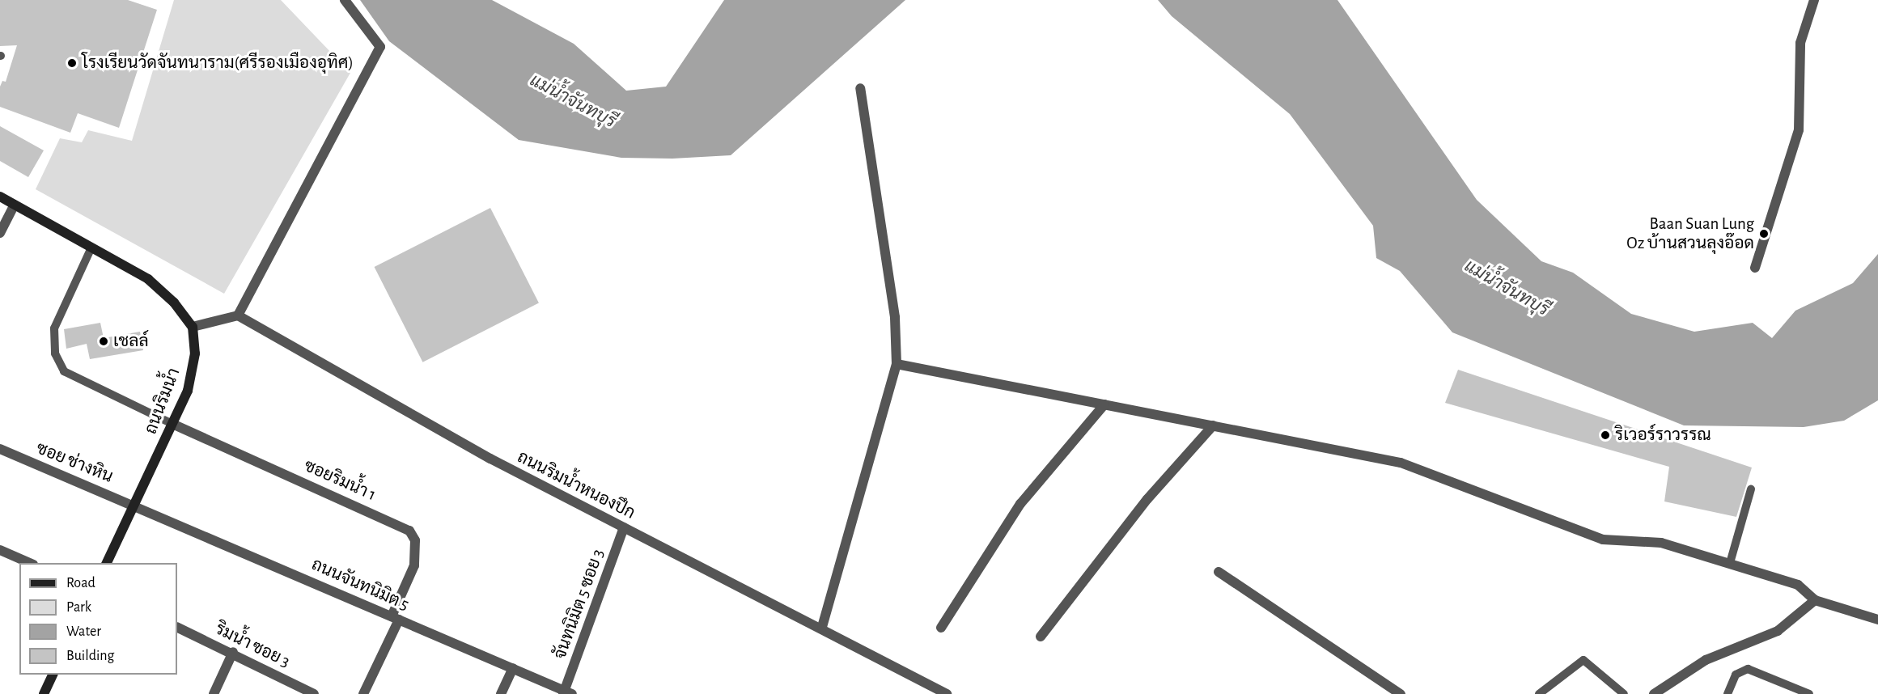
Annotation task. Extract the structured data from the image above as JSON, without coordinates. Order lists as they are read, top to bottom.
{
  "streets": {
    "main road": ["ถนนริมน้ำ"],
    "street": [
      "ซอย ช่างหิน",
      "ซอยริมน้ำ 1",
      "ถนนริมน้ำหนองปึก",
      "ถนนจันทนิมิต 5",
      "จันทนิมิต 5 ซอย 3",
      "ริมน้ำ ซอย 3"
    ]
  },
  "crossings": [
    ["ถนนริมน้ำ", "ซอย ช่างหิน"],
    ["ถนนริมน้ำ", "ซอยริมน้ำ 1"],
    ["ถนนริมน้ำ", "ถนนจันทนิมิต 5"],
    ["ซอย ช่างหิน", "ถนนจันทนิมิต 5"],
    ["ซอยริมน้ำ 1", "ถนนจันทนิมิต 5"],
    ["ถนนริมน้ำหนองปึก", "จันทนิมิต 5 ซอย 3"],
    ["ถนนจันทนิมิต 5", "จันทนิมิต 5 ซอย 3"]
  ],
  "water": ["แม่น้ำจันทบุรี"],
  "places": [
    "โรงเรียนวัดจันทนาราม(ศรีรองเมืองอุทิศ)",
    "Baan Suan Lung Oz บ้านสวนลุงอ๊อด",
    "เชลล์",
    "ริเวอร์ราวรรณ"
  ],
  "legend": [
    "Road",
    "Park",
    "Water",
    "Building"
  ]
}
